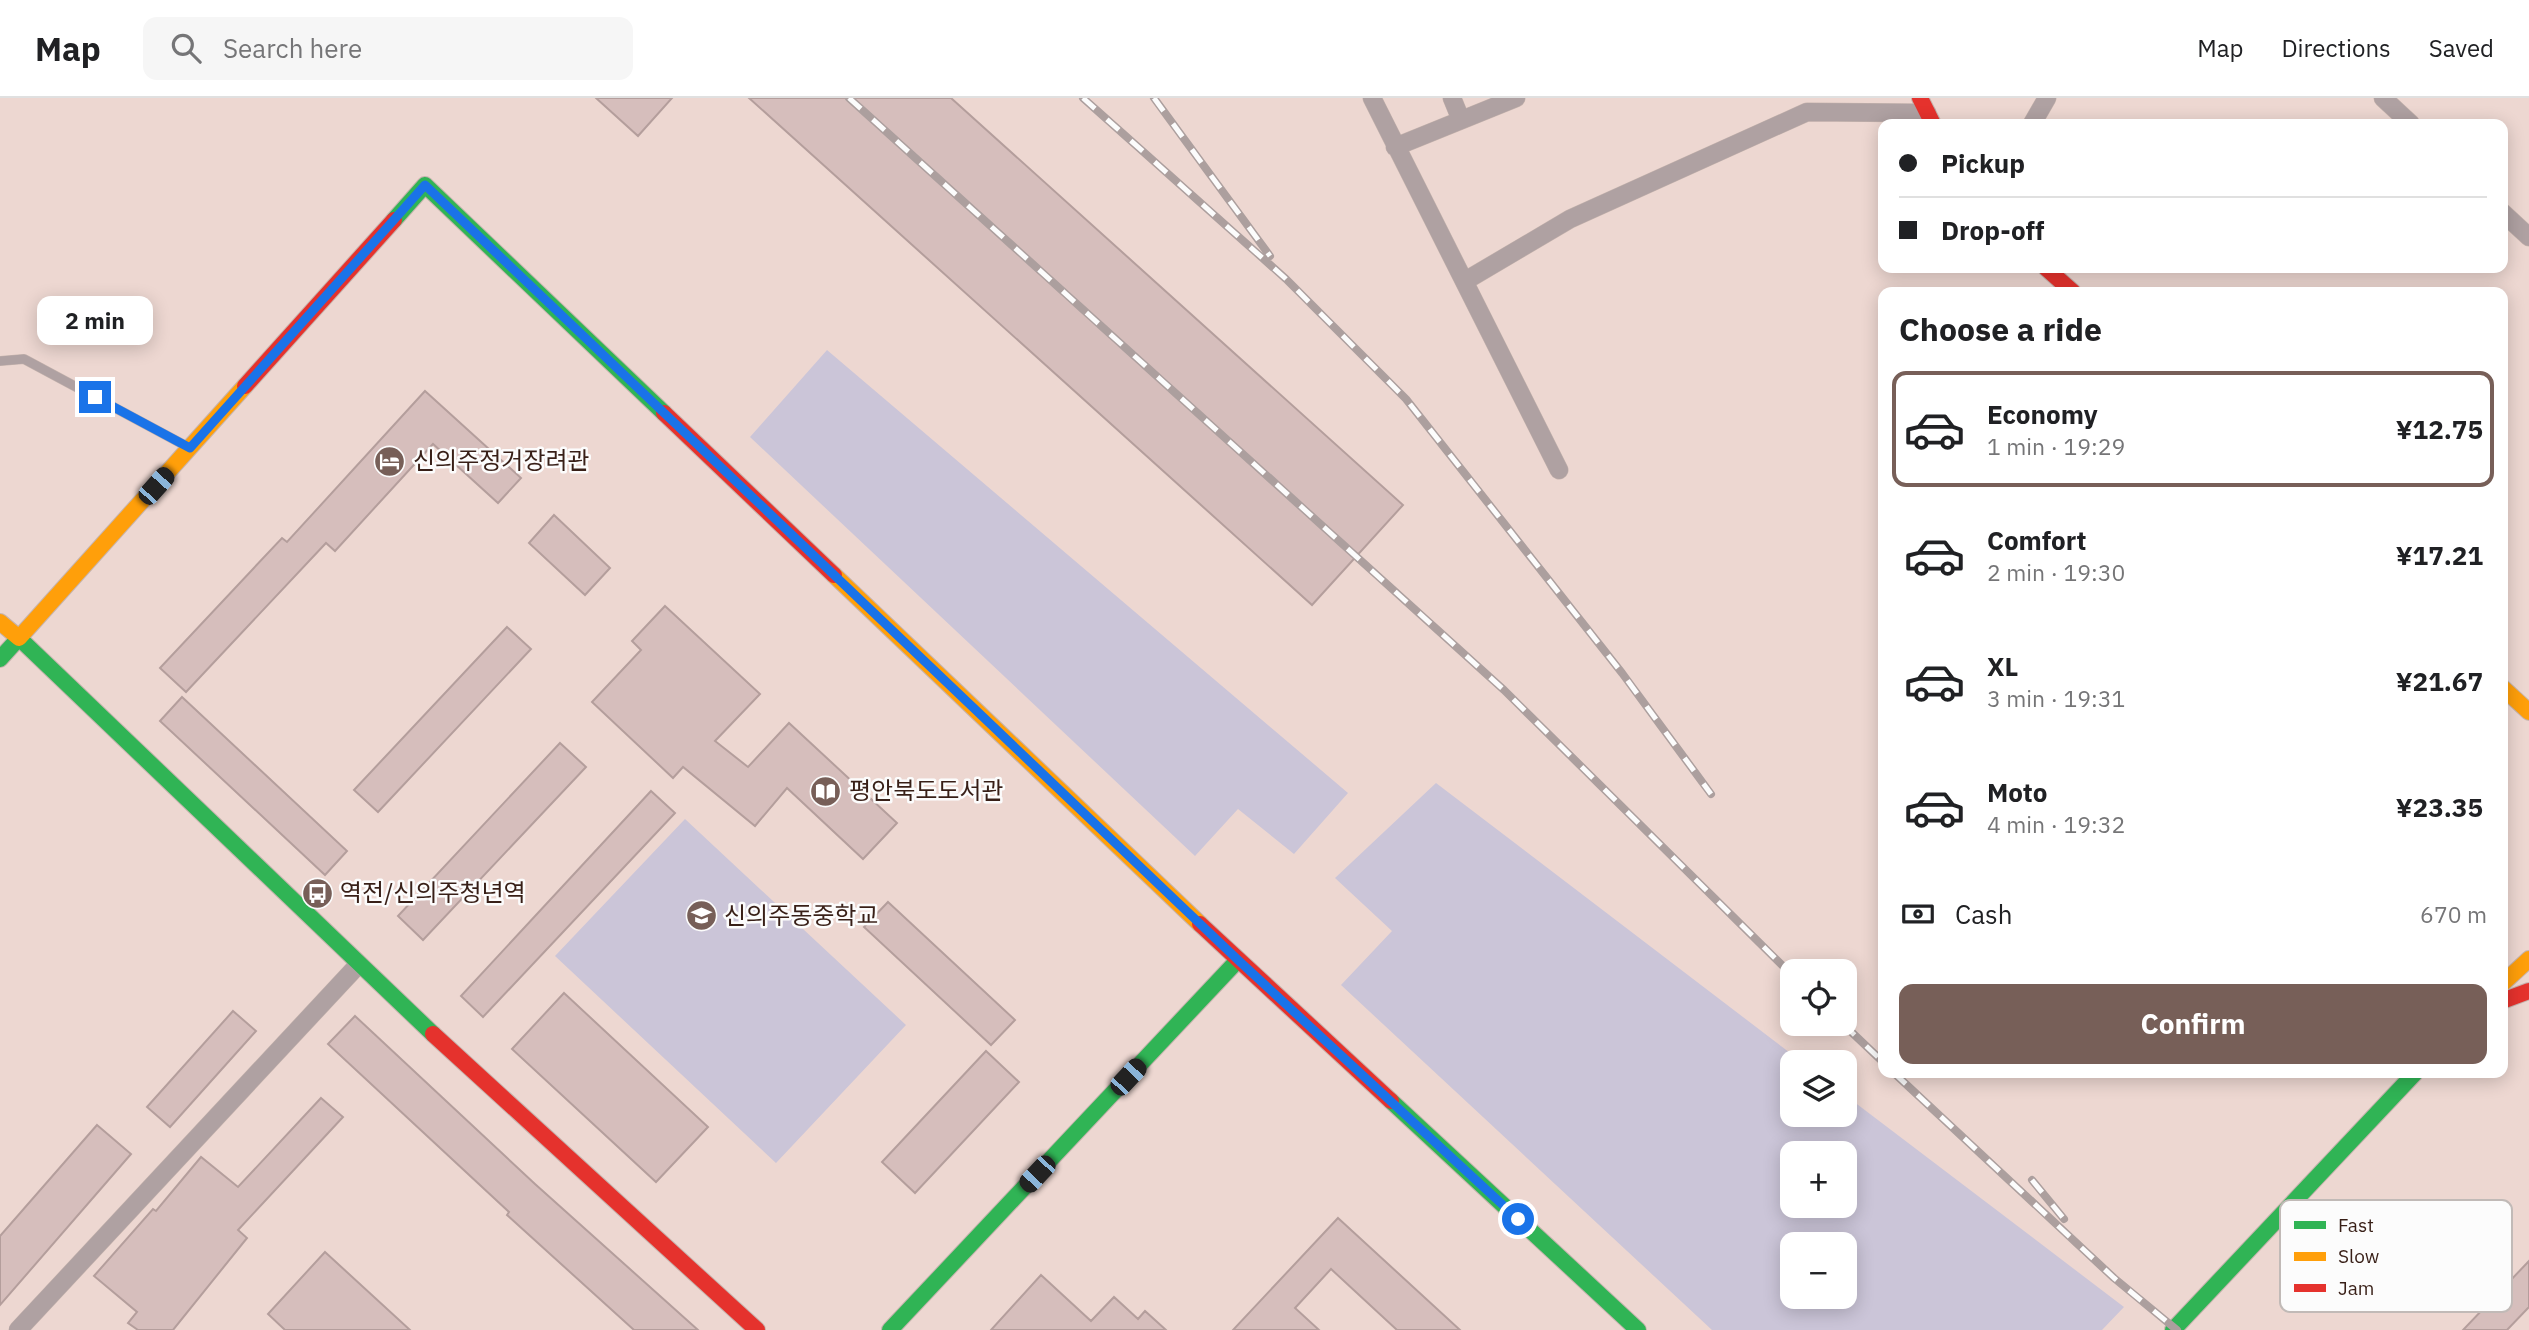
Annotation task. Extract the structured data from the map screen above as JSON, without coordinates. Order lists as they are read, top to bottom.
{
  "places": {
    "hotel": ["신의주정거장려관"],
    "library": ["평안북도도서관"],
    "bus stop": ["역전/신의주청년역"],
    "school or university": ["신의주동중학교"]
  },
  "legend": ["Fast", "Slow", "Jam"],
  "page": {
    "header": "Map",
    "search": "Search here",
    "nav": ["Map", "Directions", "Saved"],
    "banner": ["Pickup", "Drop-off"],
    "heading": "Choose a ride",
    "bubble": "2 min",
    "list": [
      {
        "name": "Economy",
        "note": "1 min · 19:29",
        "value": "¥12.75"
      },
      {
        "name": "Comfort",
        "note": "2 min · 19:30",
        "value": "¥17.21"
      },
      {
        "name": "XL",
        "note": "3 min · 19:31",
        "value": "¥21.67"
      },
      {
        "name": "Moto",
        "note": "4 min · 19:32",
        "value": "¥23.35"
      }
    ],
    "pay": ["Cash", "670 m"],
    "map_buttons": ["+", "−"],
    "buttons": "Confirm"
  }
}
